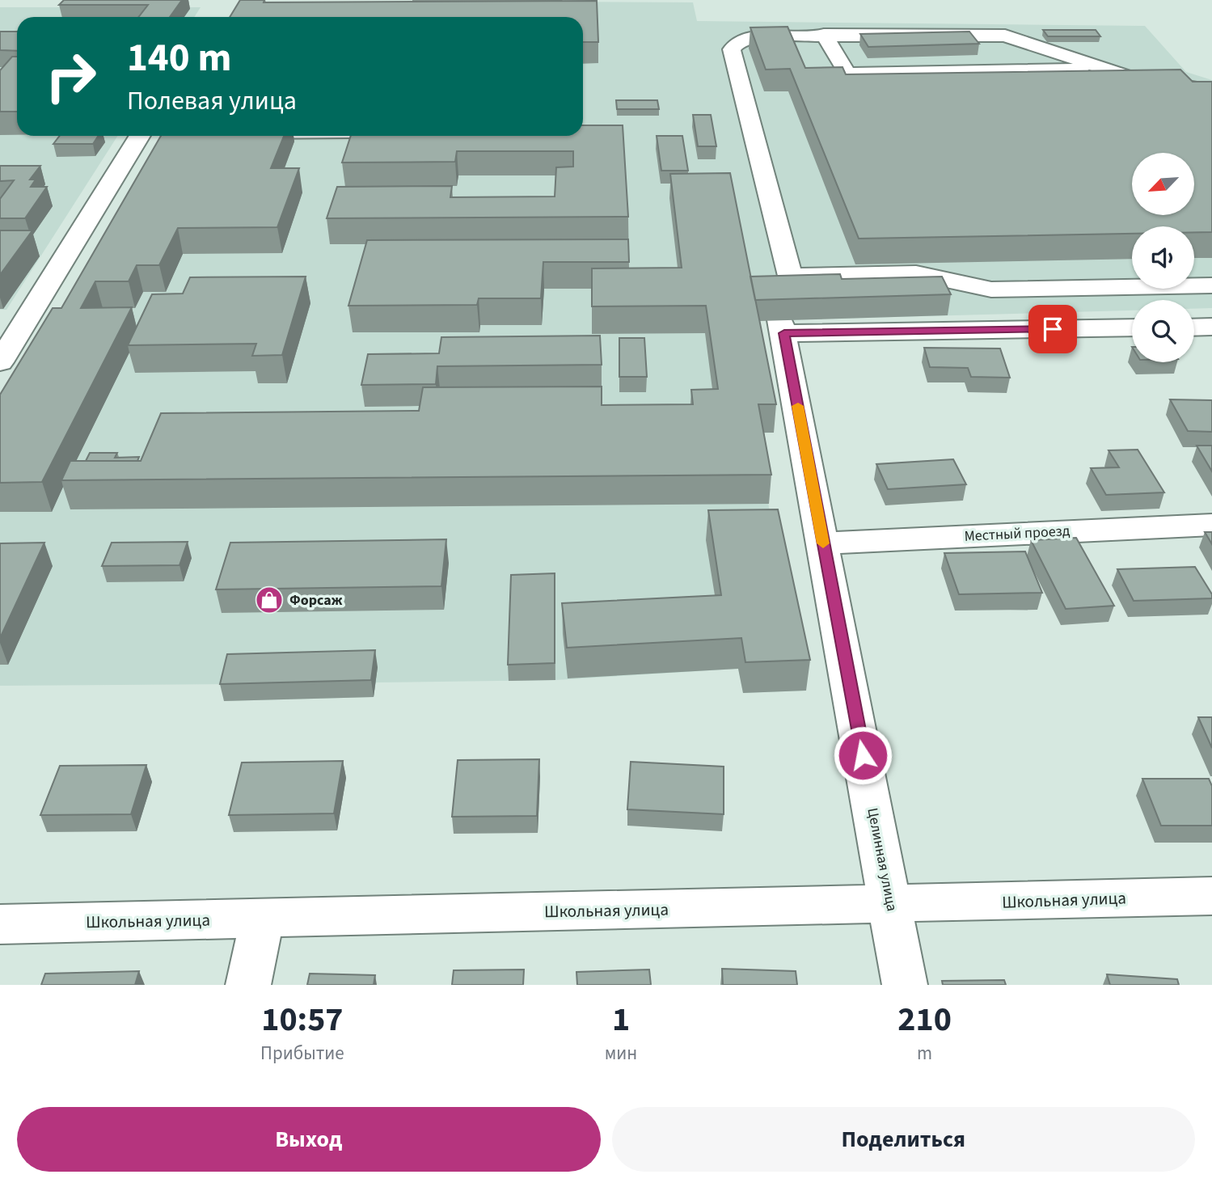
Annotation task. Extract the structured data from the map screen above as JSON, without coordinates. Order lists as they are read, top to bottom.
{
  "streets": {
    "street": ["Местный проезд", "Целинная улица", "Школьная улица"]
  },
  "crossings": [
    ["Местный проезд", "Целинная улица"],
    ["Целинная улица", "Школьная улица"]
  ],
  "places": {
    "shop": ["Форсаж"]
  },
  "north": "bottom left",
  "page": {
    "turn": ["140 m", "Полевая улица"],
    "eta": [
      "10:57",
      "Прибытие",
      "1",
      "мин",
      "210",
      "m"
    ],
    "buttons": ["Выход", "Поделиться"]
  }
}
